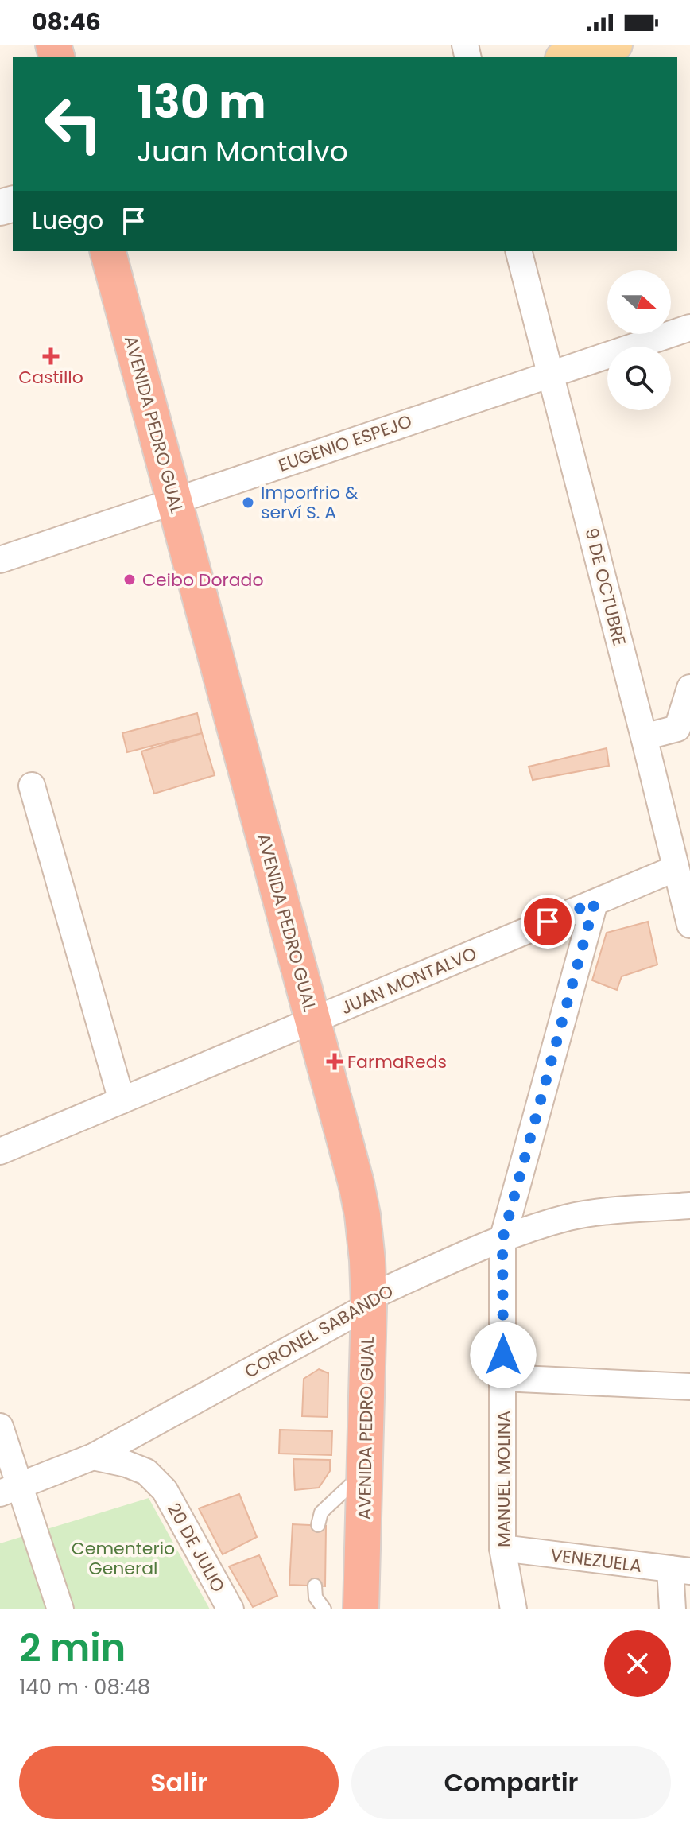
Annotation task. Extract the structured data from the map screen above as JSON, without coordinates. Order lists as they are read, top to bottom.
{
  "streets": {
    "highway": ["AVENIDA PEDRO GUAL"],
    "street": [
      "EUGENIO ESPEJO",
      "9 DE OCTUBRE",
      "JUAN MONTALVO",
      "CORONEL SABANDO",
      "MANUEL MOLINA",
      "20 DE JULIO",
      "VENEZUELA"
    ]
  },
  "crossings": [
    ["AVENIDA PEDRO GUAL", "EUGENIO ESPEJO"],
    ["AVENIDA PEDRO GUAL", "JUAN MONTALVO"],
    ["AVENIDA PEDRO GUAL", "CORONEL SABANDO"],
    ["EUGENIO ESPEJO", "9 DE OCTUBRE"],
    ["9 DE OCTUBRE", "JUAN MONTALVO"],
    ["JUAN MONTALVO", "MANUEL MOLINA"],
    ["CORONEL SABANDO", "MANUEL MOLINA"],
    ["CORONEL SABANDO", "20 DE JULIO"],
    ["MANUEL MOLINA", "VENEZUELA"]
  ],
  "parks": ["Cementerio General"],
  "places": {
    "health": ["Castillo", "FarmaReds"],
    "other": ["Imporfrio & serví S. A", "Ceibo Dorado"]
  },
  "north": "right",
  "page": {
    "status": "08:46",
    "turn": ["130 m", "Juan Montalvo"],
    "then": "Luego",
    "heading": ["2 min", "140 m · 08:48"],
    "buttons": ["Salir", "Compartir"]
  }
}
